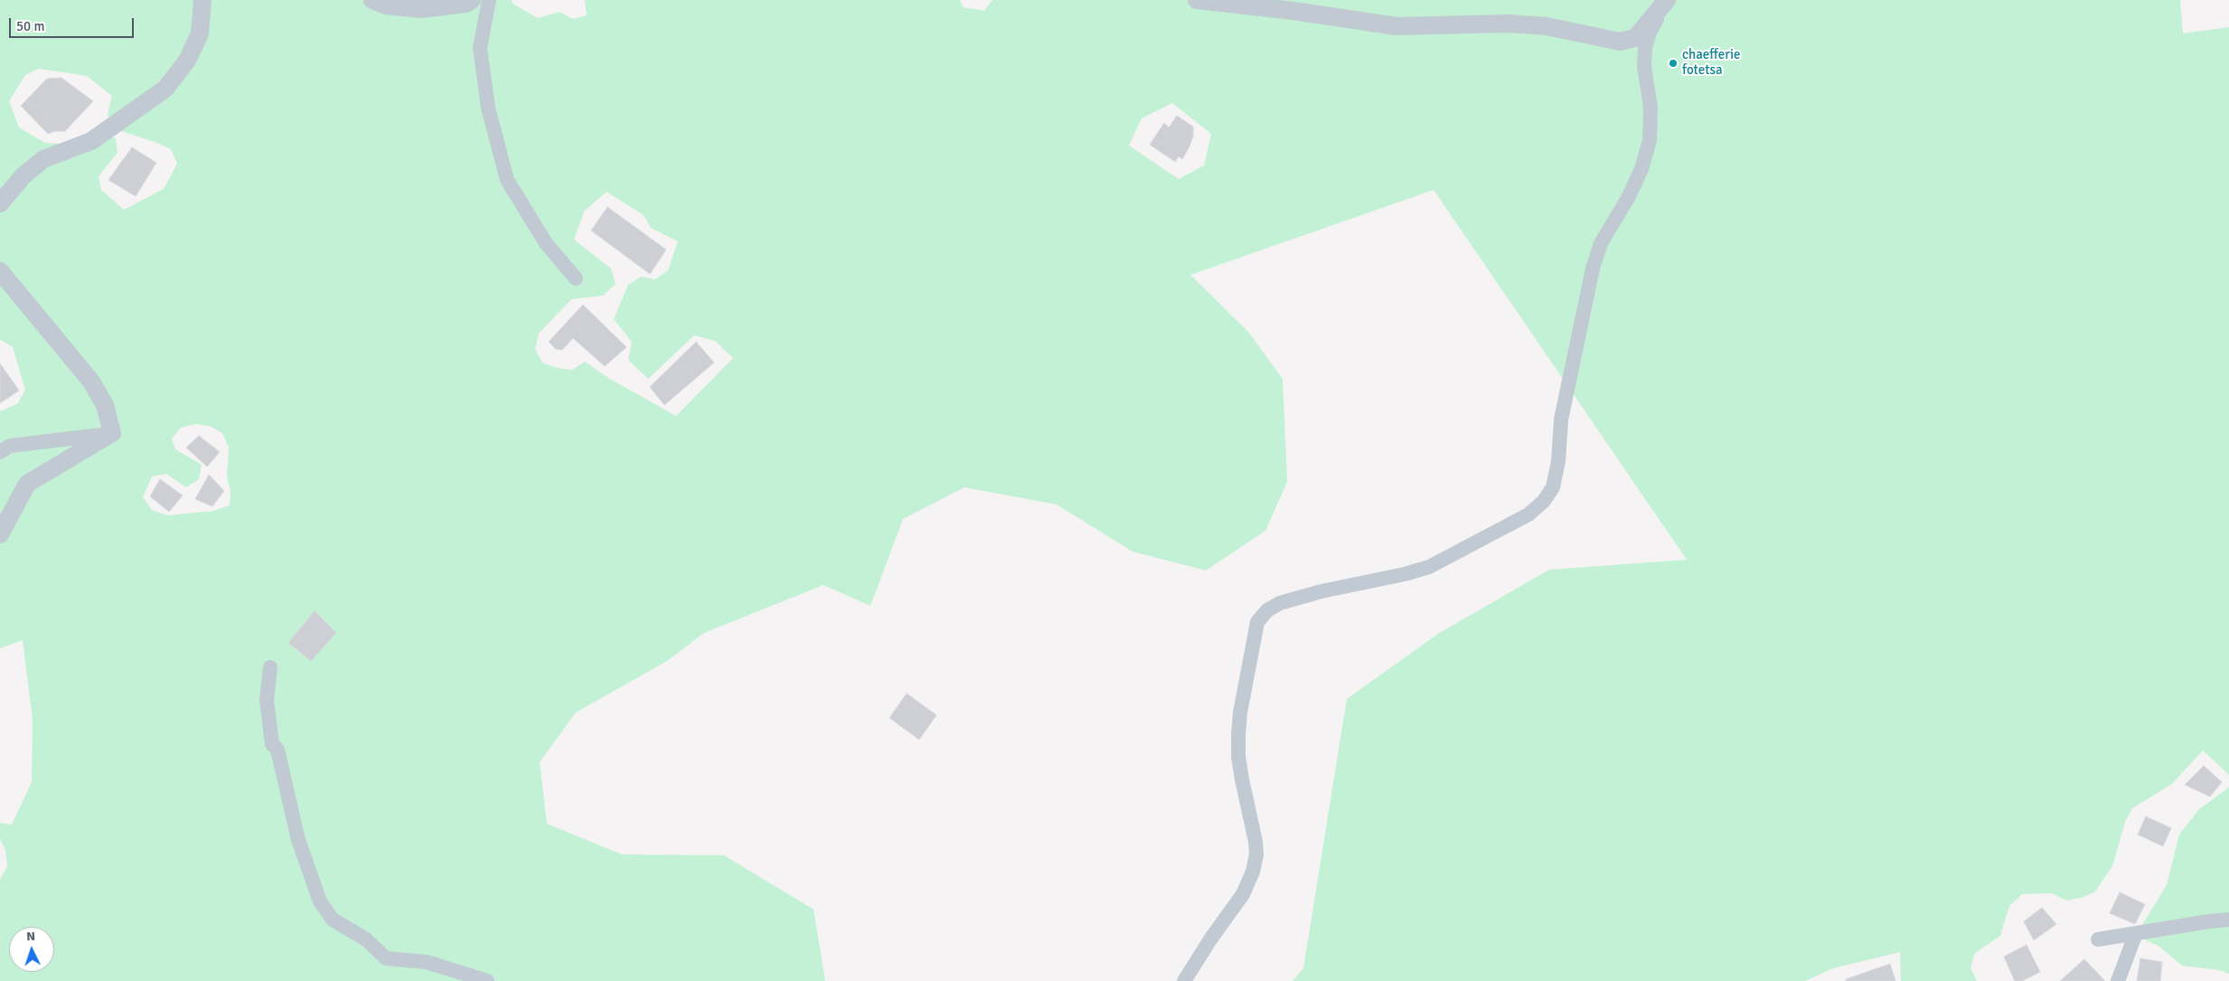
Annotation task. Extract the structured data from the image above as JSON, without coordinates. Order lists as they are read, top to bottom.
{
  "places": ["chaefferie fotetsa"],
  "scale_bar": "50 m",
  "north": "top"
}
